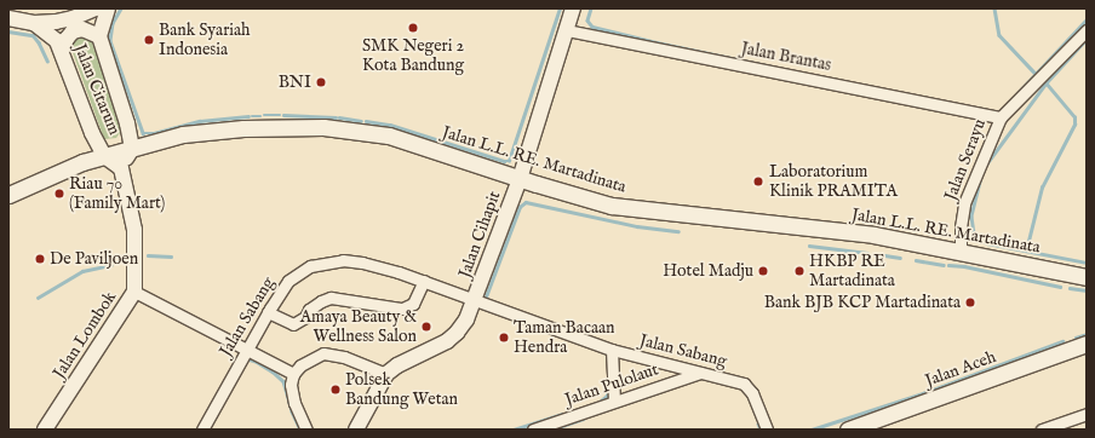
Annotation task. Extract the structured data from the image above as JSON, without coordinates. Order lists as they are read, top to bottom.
{
  "streets": {
    "main road": ["Jalan L.L. RE. Martadinata", "Jalan Aceh"],
    "street": [
      "Jalan Brantas",
      "Jalan Citarum",
      "Jalan Serayu",
      "Jalan Cihapit",
      "Jalan Sabang",
      "Jalan Lombok",
      "Jalan Pulolaut"
    ]
  },
  "crossings": [
    ["Jalan Brantas", "Jalan Serayu"],
    ["Jalan Brantas", "Jalan Cihapit"],
    ["Jalan Citarum", "Jalan L.L. RE. Martadinata"],
    ["Jalan L.L. RE. Martadinata", "Jalan Serayu"],
    ["Jalan L.L. RE. Martadinata", "Jalan Cihapit"],
    ["Jalan Cihapit", "Jalan Sabang"],
    ["Jalan Sabang", "Jalan Pulolaut"]
  ],
  "places": [
    "SMK Negeri 2 Kota Bandung",
    "Bank Syariah Indonesia",
    "BNI",
    "Laboratorium Klinik PRAMITA",
    "Riau 70 (Family Mart)",
    "De Paviljoen",
    "Hotel Madju",
    "HKBP RE Martadinata",
    "Bank BJB KCP Martadinata",
    "Amaya Beauty & Wellness Salon",
    "Taman Bacaan Hendra",
    "Polsek Bandung Wetan"
  ]
}
